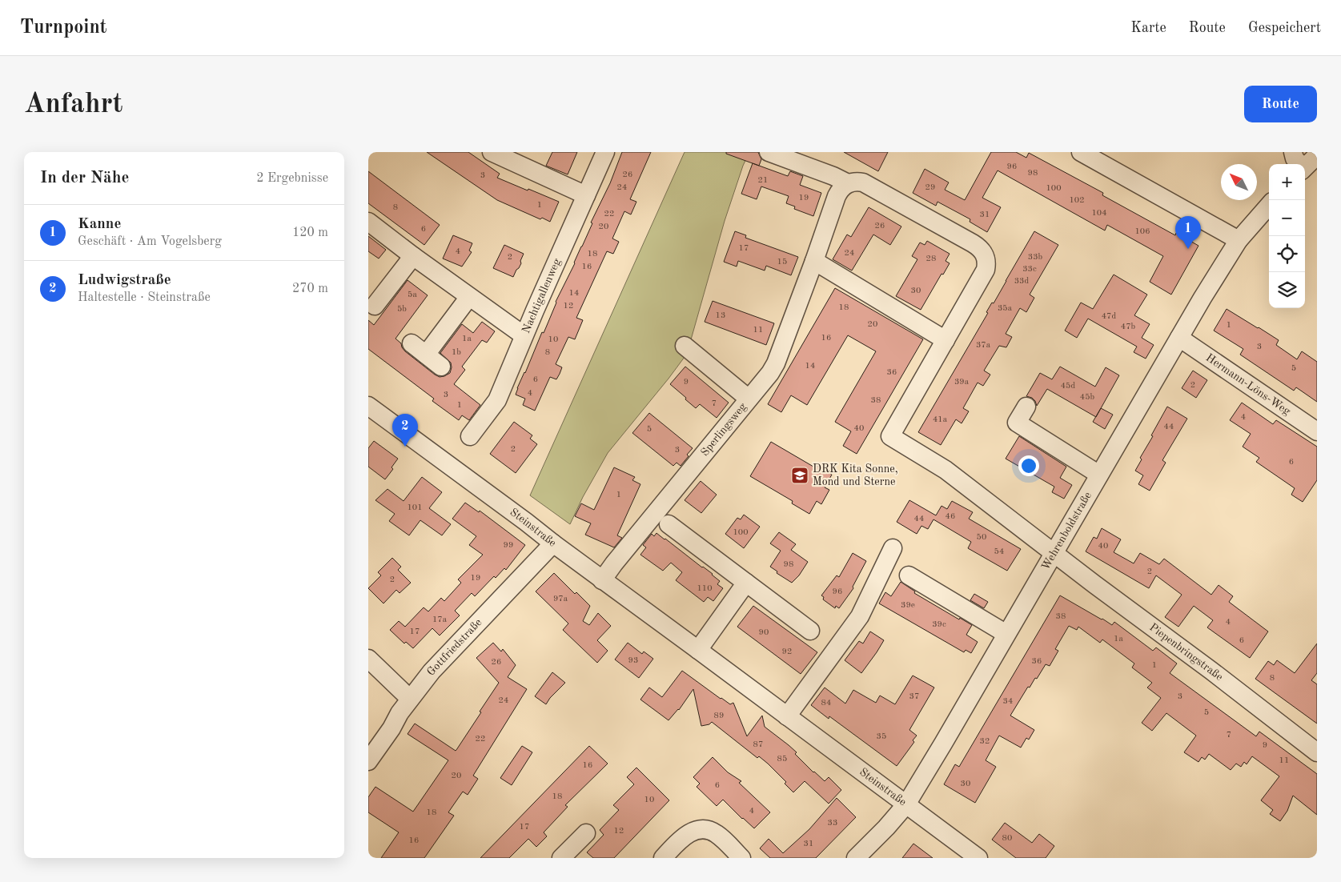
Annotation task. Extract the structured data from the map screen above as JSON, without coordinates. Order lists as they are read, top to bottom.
{
  "streets": {
    "street": [
      "Nachtigallenweg",
      "Hermann-Löns-Weg",
      "Sperlingsweg",
      "Steinstraße",
      "Wehrenboldstraße",
      "Gottfriedstraße",
      "Piepenbringstraße"
    ]
  },
  "crossings": [
    ["Hermann-Löns-Weg", "Wehrenboldstraße"],
    ["Sperlingsweg", "Steinstraße"],
    ["Steinstraße", "Wehrenboldstraße"],
    ["Steinstraße", "Gottfriedstraße"],
    ["Wehrenboldstraße", "Piepenbringstraße"]
  ],
  "places": {
    "school or university": ["DRK Kita Sonne, Mond und Sterne"]
  },
  "house_numbers": [
    "96",
    "98",
    "26",
    "3",
    "21",
    "24",
    "29",
    "100",
    "19",
    "102",
    "1",
    "8",
    "104",
    "22",
    "31",
    "26",
    "20",
    "6",
    "106",
    "17",
    "4",
    "24",
    "18",
    "2",
    "33b",
    "28",
    "15",
    "16",
    "33c",
    "33d",
    "30",
    "14",
    "5a",
    "12",
    "18",
    "35a",
    "5b",
    "13",
    "47d",
    "20",
    "1",
    "47b",
    "11",
    "16",
    "1a",
    "10",
    "37a",
    "3",
    "1b",
    "8",
    "14",
    "5",
    "36",
    "6",
    "9",
    "39a",
    "2",
    "45d",
    "4",
    "3",
    "45b",
    "38",
    "7",
    "1",
    "4",
    "41a",
    "44",
    "40",
    "5",
    "2",
    "3",
    "6",
    "1",
    "101",
    "46",
    "44",
    "100",
    "50",
    "99",
    "40",
    "54",
    "98",
    "2",
    "19",
    "2",
    "110",
    "96",
    "97a",
    "39e",
    "38",
    "17a",
    "4",
    "39c",
    "17",
    "90",
    "1a",
    "6",
    "92",
    "93",
    "36",
    "26",
    "1",
    "8",
    "37",
    "3",
    "24",
    "34",
    "84",
    "5",
    "89",
    "7",
    "35",
    "22",
    "32",
    "87",
    "9",
    "85",
    "11",
    "16",
    "20",
    "30",
    "6",
    "18",
    "10",
    "4",
    "18",
    "33",
    "17",
    "12",
    "80",
    "16",
    "31"
  ],
  "north": "top left",
  "page": {
    "header": "Turnpoint",
    "nav": ["Karte", "Route", "Gespeichert"],
    "buttons": "Route",
    "title": "Anfahrt",
    "heading": ["In der Nähe", "2 Ergebnisse"],
    "map_buttons": ["+", "−"],
    "list": [
      {
        "mark": "1",
        "name": "Kanne",
        "note": "Geschäft · Am Vogelsberg",
        "value": "120 m"
      },
      {
        "mark": "2",
        "name": "Ludwigstraße",
        "note": "Haltestelle · Steinstraße",
        "value": "270 m"
      }
    ],
    "pins": ["1", "2"]
  }
}
